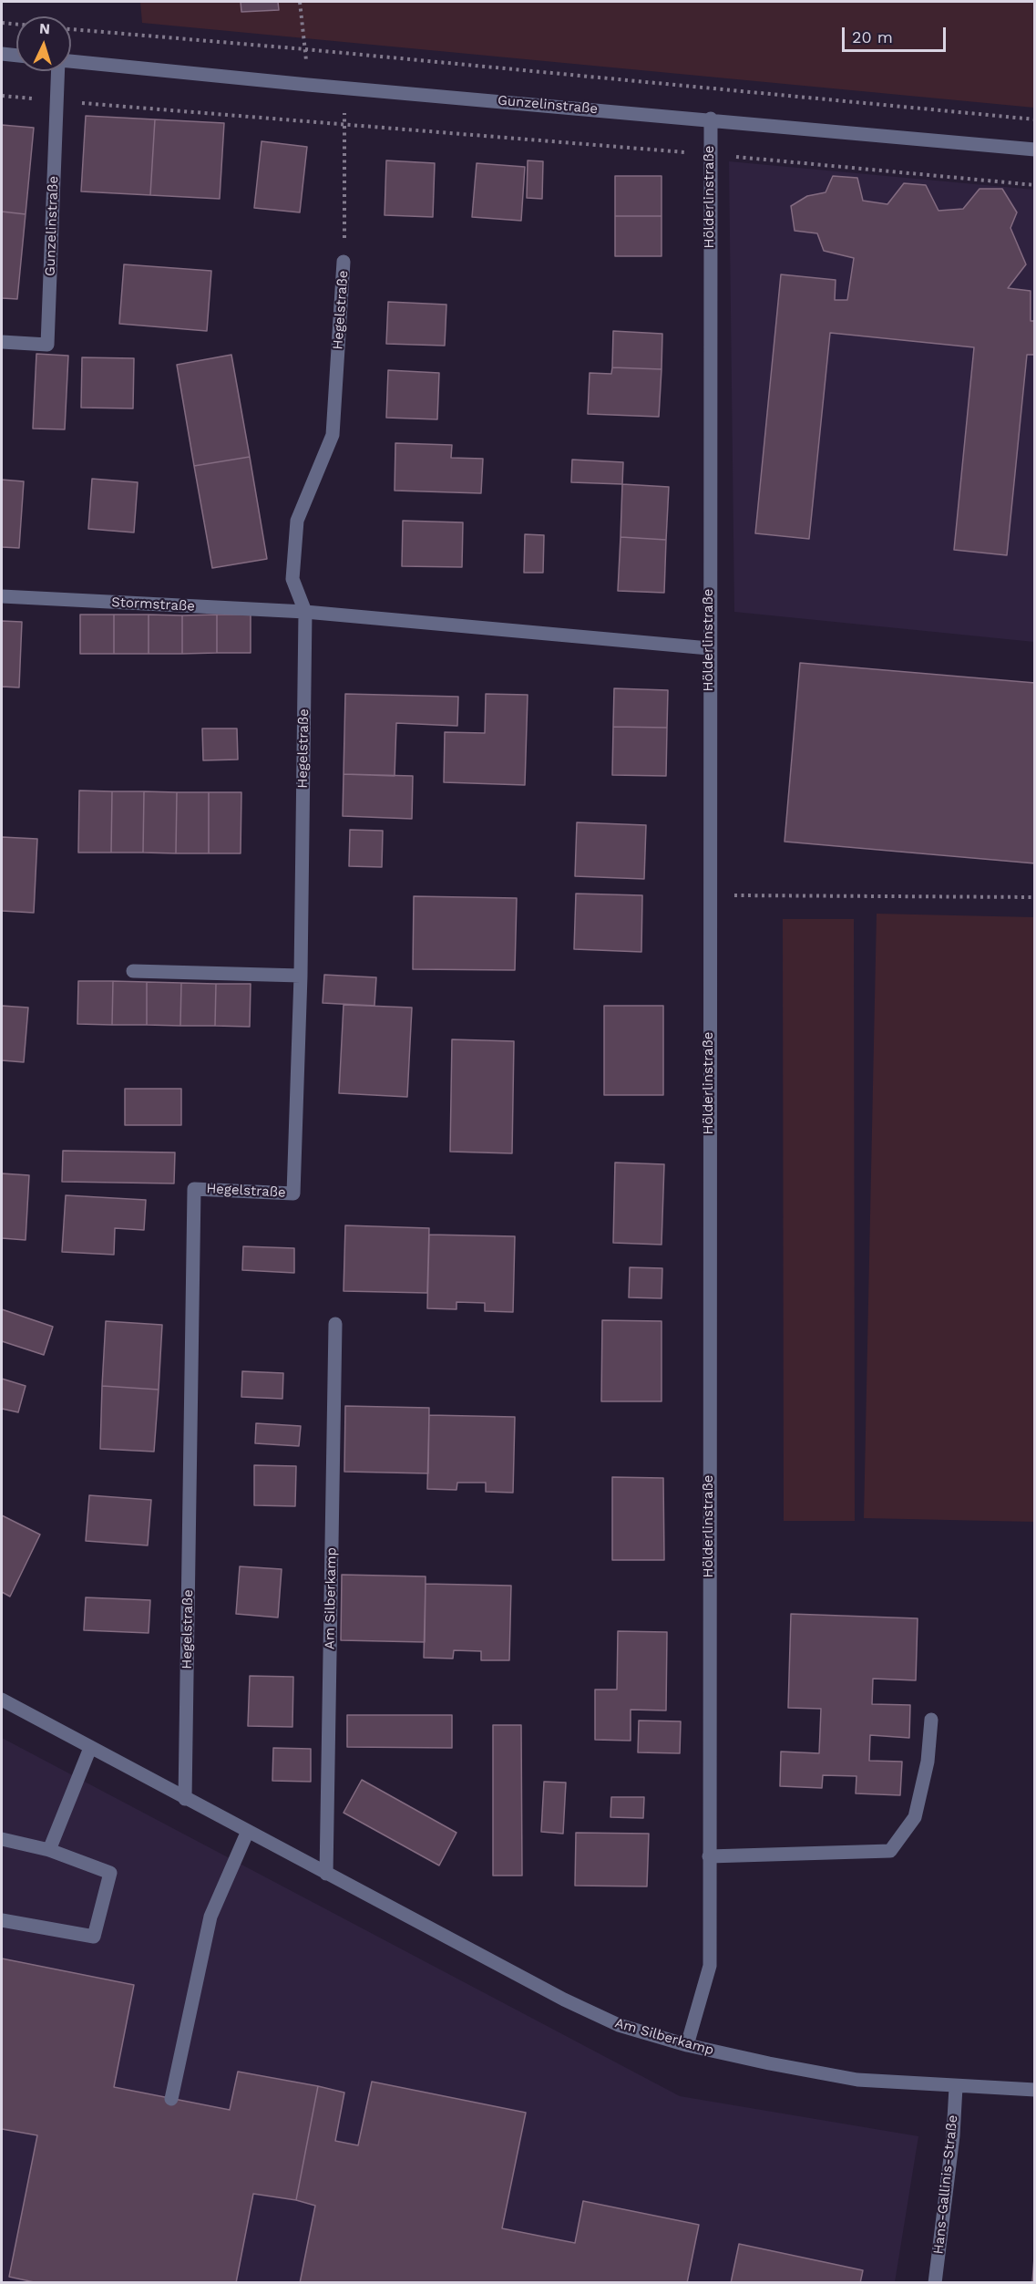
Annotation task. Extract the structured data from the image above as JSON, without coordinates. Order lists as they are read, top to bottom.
{
  "streets": {
    "street": [
      "Gunzelinstraße",
      "Hölderlinstraße",
      "Hegelstraße",
      "Stormstraße",
      "Am Silberkamp",
      "Hans-Gallinis-Straße"
    ]
  },
  "crossings": [
    ["Gunzelinstraße", "Hölderlinstraße"],
    ["Hölderlinstraße", "Am Silberkamp"],
    ["Hegelstraße", "Stormstraße"],
    ["Hegelstraße", "Am Silberkamp"],
    ["Am Silberkamp", "Hans-Gallinis-Straße"]
  ],
  "scale_bar": "20 m",
  "north": "top"
}
